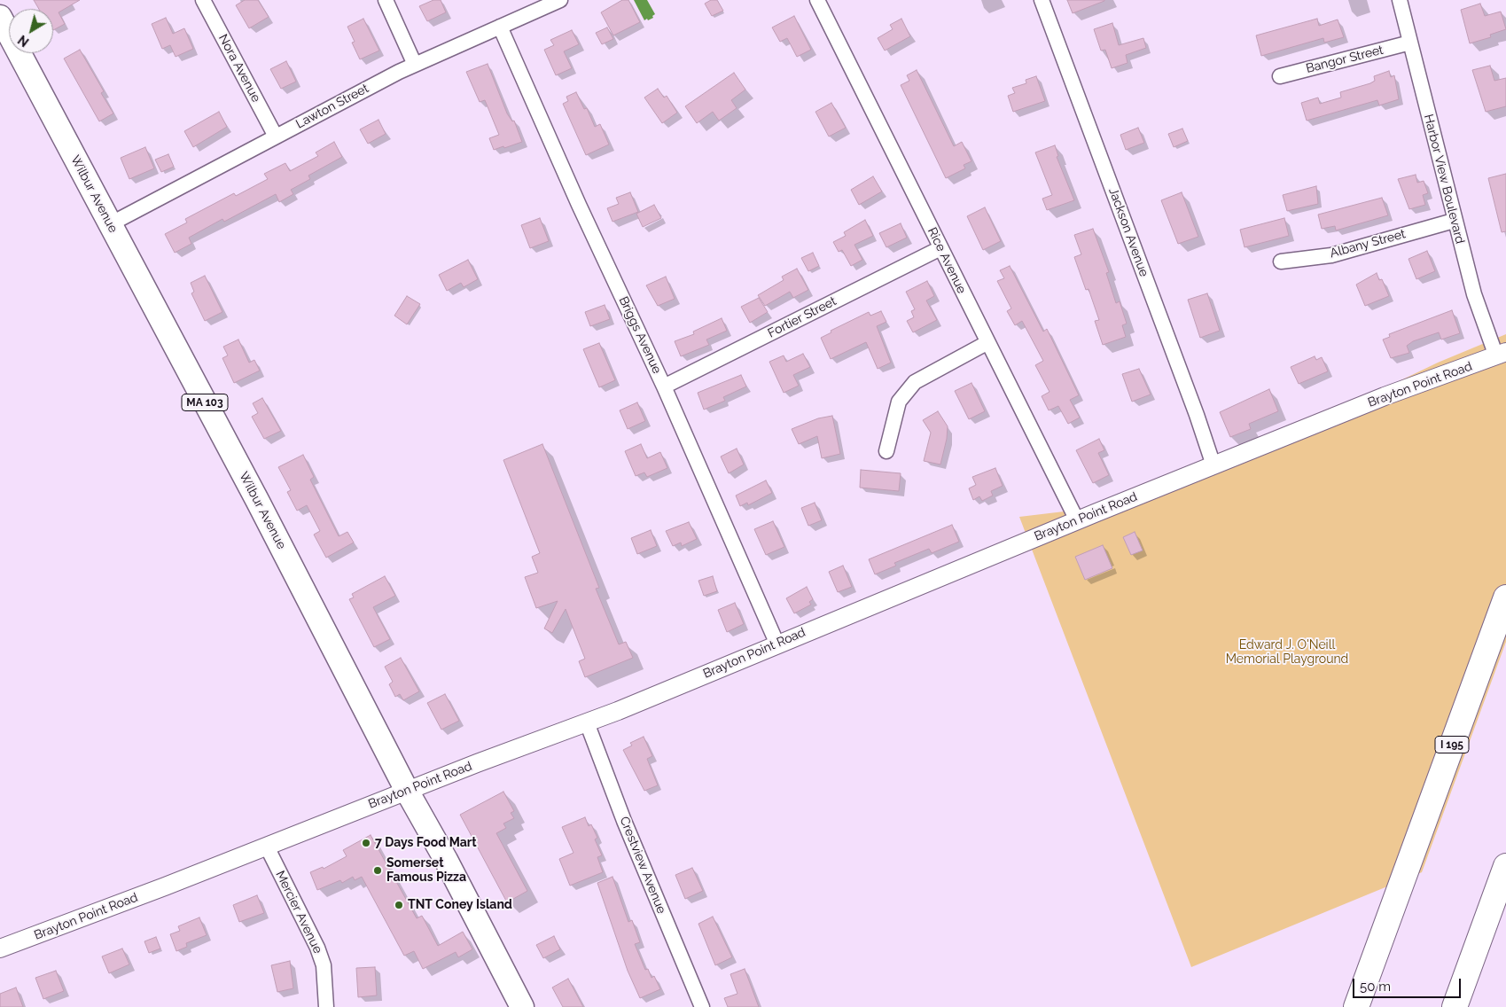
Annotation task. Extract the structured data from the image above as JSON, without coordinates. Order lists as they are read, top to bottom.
{
  "streets": {
    "highway": ["I 195"],
    "main road": ["Wilbur Avenue", "MA 103"],
    "street": [
      "Bangor Street",
      "Nora Avenue",
      "Lawton Street",
      "Harbor View Boulevard",
      "Jackson Avenue",
      "Albany Street",
      "Rice Avenue",
      "Fortier Street",
      "Briggs Avenue",
      "Brayton Point Road",
      "Crestview Avenue",
      "Mercier Avenue"
    ]
  },
  "crossings": [
    ["Bangor Street", "Harbor View Boulevard"],
    ["Nora Avenue", "Lawton Street"],
    ["Lawton Street", "Wilbur Avenue"],
    ["Lawton Street", "Briggs Avenue"],
    ["Harbor View Boulevard", "Albany Street"],
    ["Harbor View Boulevard", "Brayton Point Road"],
    ["Wilbur Avenue", "Brayton Point Road"],
    ["Jackson Avenue", "Brayton Point Road"],
    ["Rice Avenue", "Fortier Street"],
    ["Rice Avenue", "Brayton Point Road"],
    ["Fortier Street", "Briggs Avenue"],
    ["Briggs Avenue", "Brayton Point Road"],
    ["Brayton Point Road", "Crestview Avenue"],
    ["Brayton Point Road", "Mercier Avenue"]
  ],
  "parks": ["Edward J. O'Neill Memorial Playground"],
  "places": ["7 Days Food Mart", "Somerset Famous Pizza", "TNT Coney Island"],
  "scale_bar": "50 m",
  "north": "bottom left"
}
